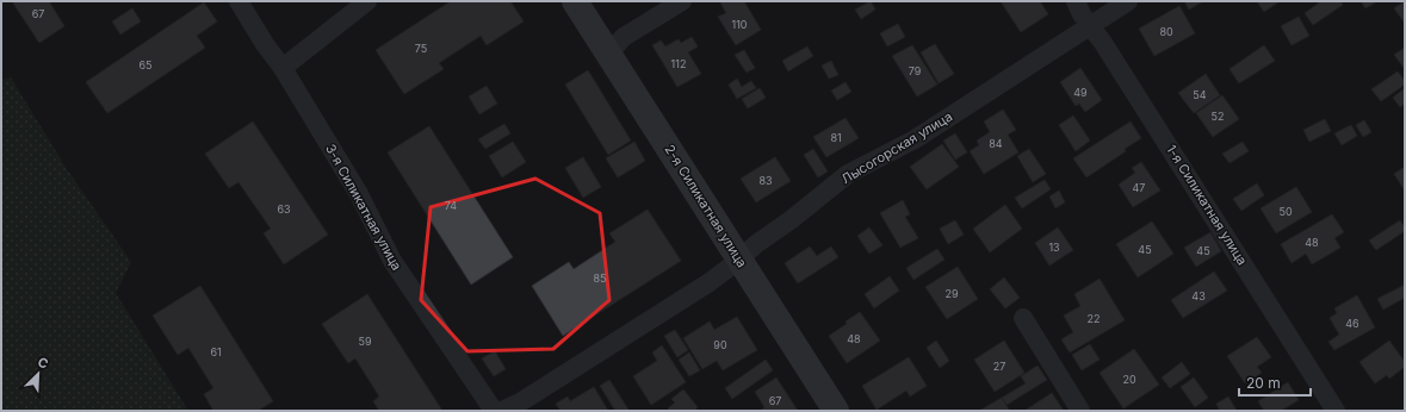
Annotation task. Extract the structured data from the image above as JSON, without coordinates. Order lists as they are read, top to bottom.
{
  "streets": {
    "street": [
      "Лысогорская улица",
      "1-я Силикатная улица",
      "2-я Силикатная улица",
      "3-я Силикатная улица"
    ]
  },
  "crossings": [
    ["Лысогорская улица", "1-я Силикатная улица"],
    ["Лысогорская улица", "2-я Силикатная улица"]
  ],
  "house_numbers": [
    "67",
    "110",
    "80",
    "75",
    "112",
    "65",
    "79",
    "49",
    "54",
    "52",
    "81",
    "84",
    "83",
    "47",
    "74",
    "63",
    "50",
    "48",
    "13",
    "45",
    "45",
    "85",
    "29",
    "43",
    "22",
    "46",
    "48",
    "59",
    "90",
    "61",
    "27",
    "20",
    "67"
  ],
  "scale_bar": "20 m",
  "north": "top right"
}
